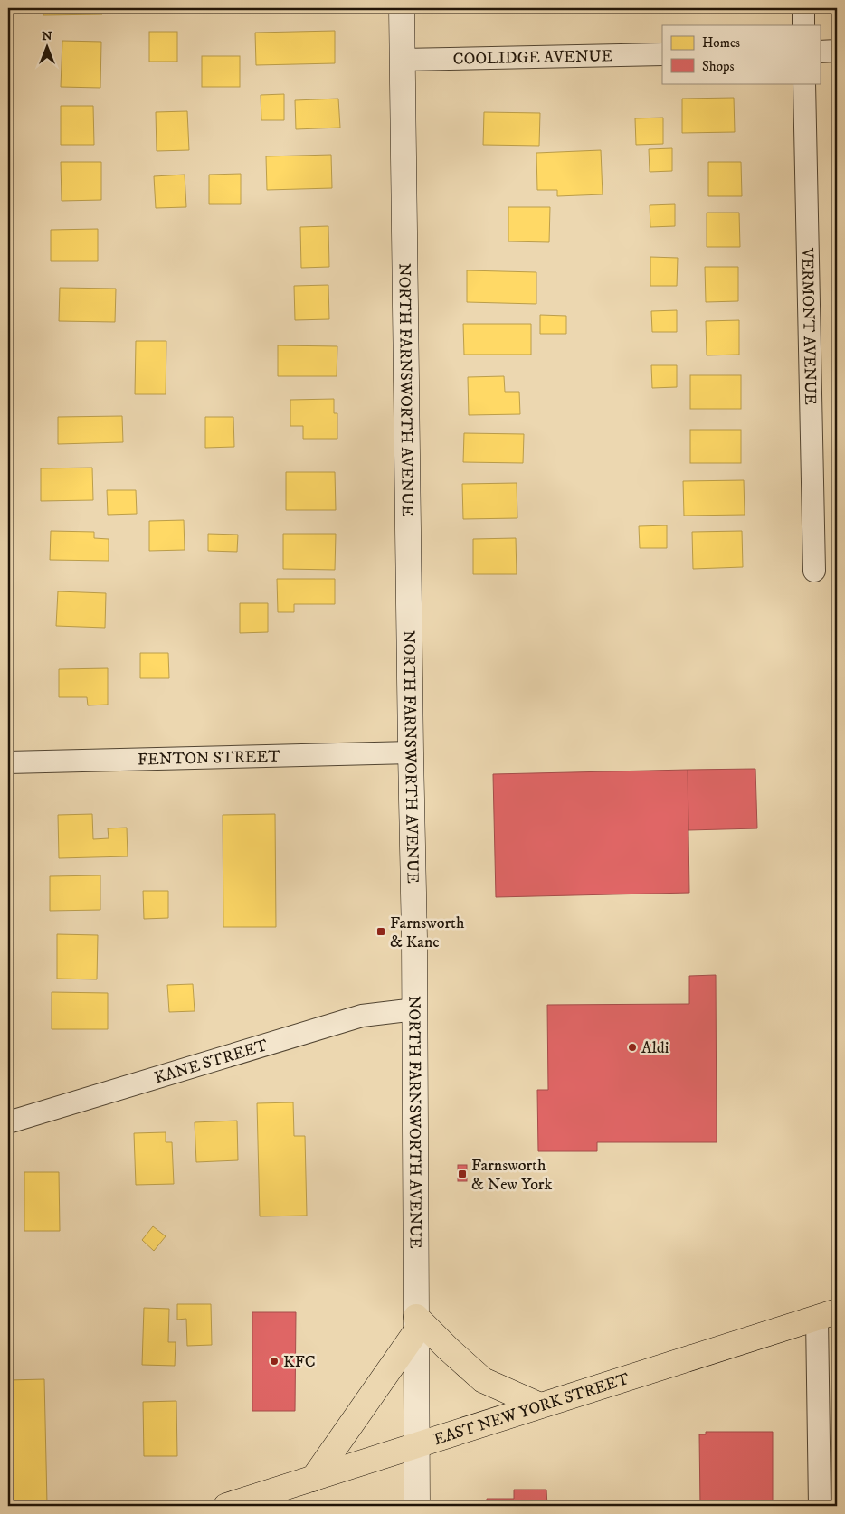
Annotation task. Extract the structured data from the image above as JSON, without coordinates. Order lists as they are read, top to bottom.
{
  "streets": {
    "main road": ["NORTH FARNSWORTH AVENUE", "EAST NEW YORK STREET"],
    "street": [
      "COOLIDGE AVENUE",
      "VERMONT AVENUE",
      "FENTON STREET",
      "KANE STREET"
    ]
  },
  "crossings": [
    ["COOLIDGE AVENUE", "NORTH FARNSWORTH AVENUE"],
    ["NORTH FARNSWORTH AVENUE", "FENTON STREET"],
    ["NORTH FARNSWORTH AVENUE", "KANE STREET"],
    ["NORTH FARNSWORTH AVENUE", "EAST NEW YORK STREET"]
  ],
  "places": {
    "transit": ["Farnsworth & Kane", "Farnsworth & New York"],
    "other": ["Aldi", "KFC"]
  },
  "legend": ["Homes", "Shops"],
  "north": "top"
}
